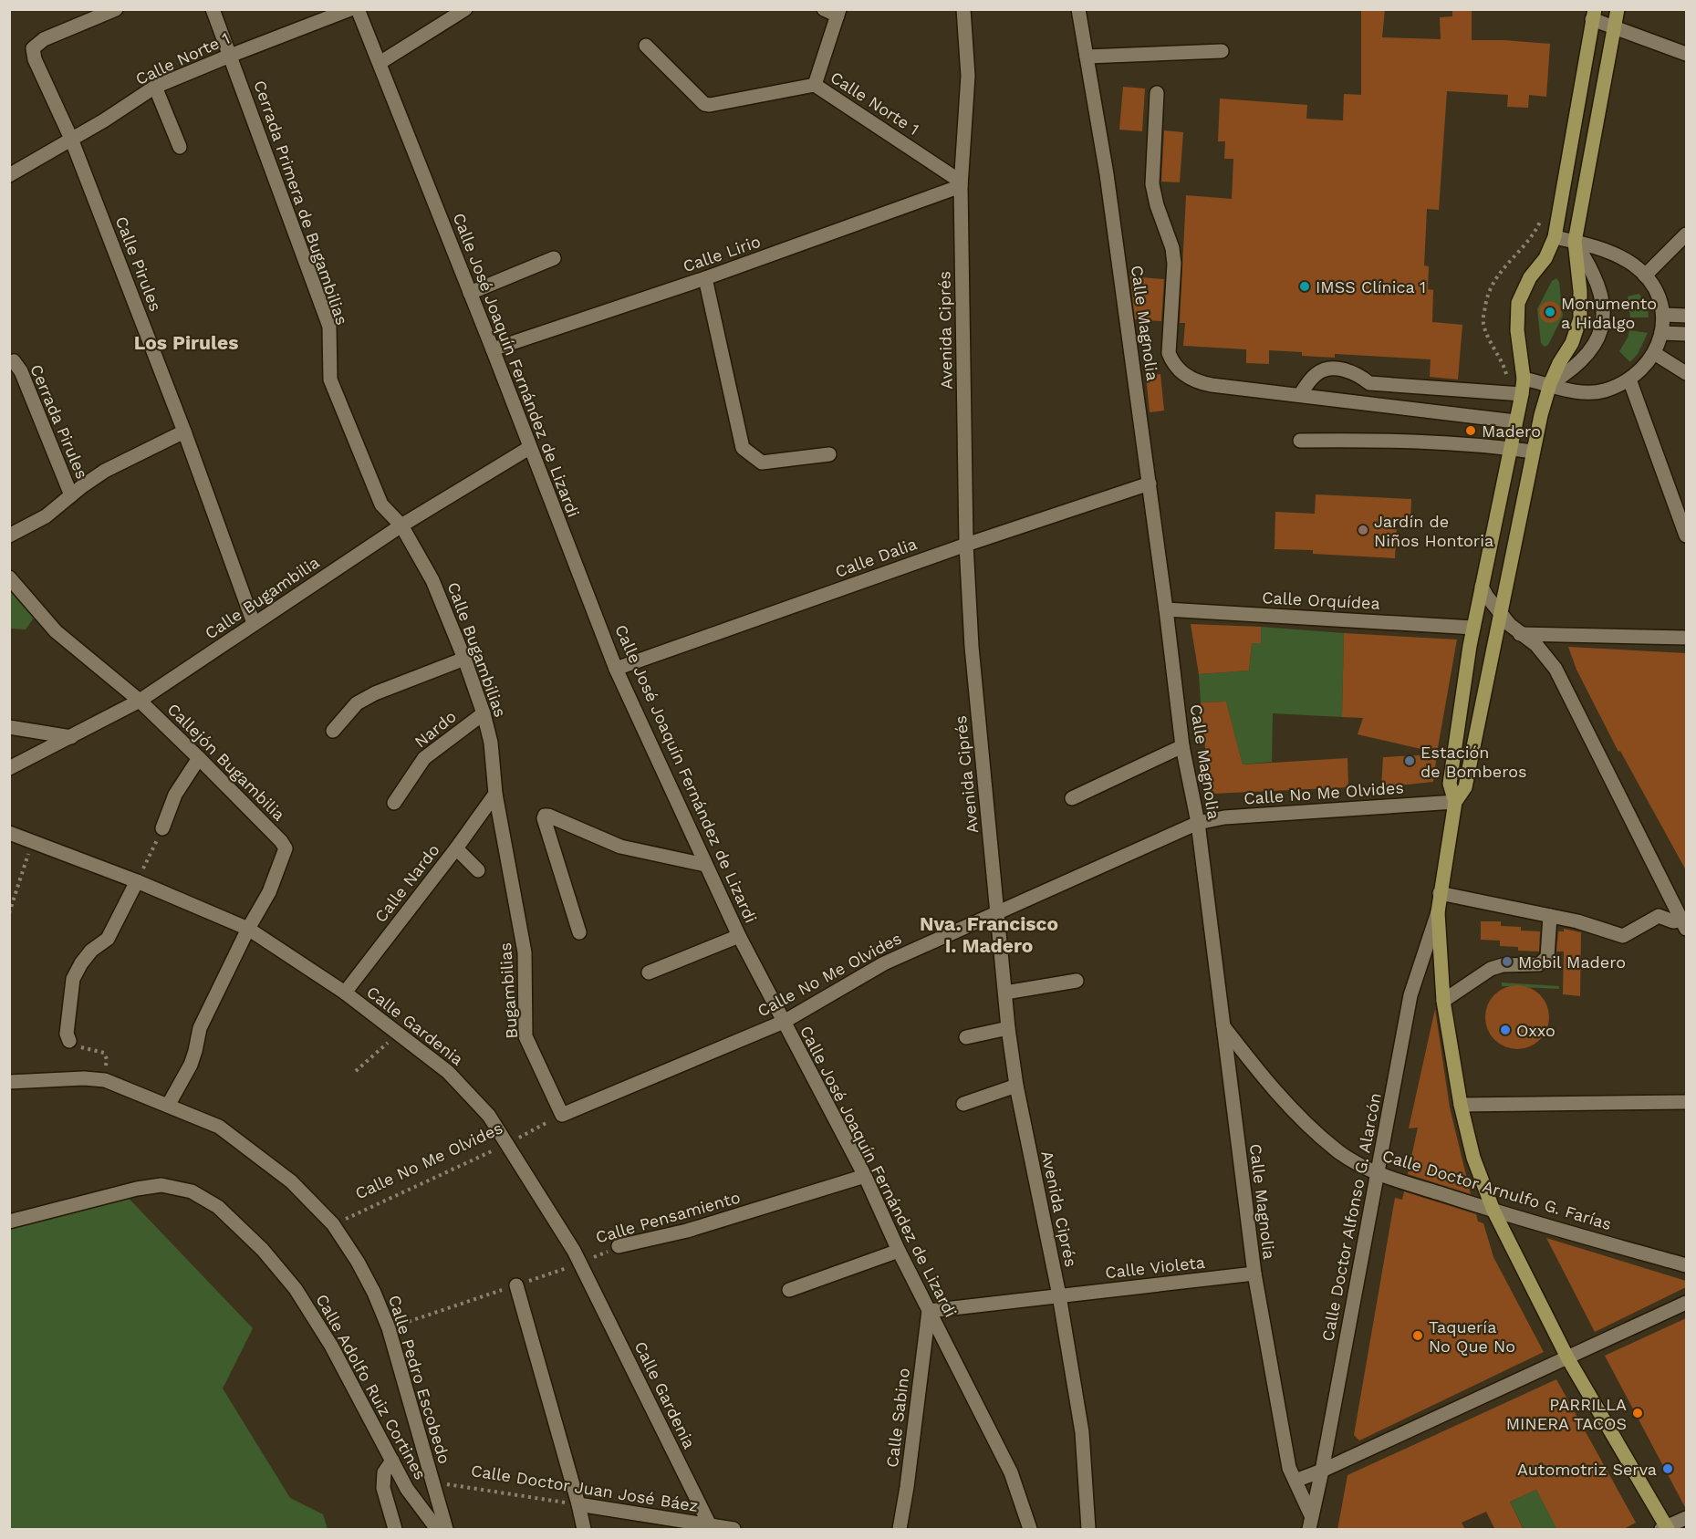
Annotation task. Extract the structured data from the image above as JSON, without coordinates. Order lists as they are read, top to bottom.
{
  "streets": {
    "street": [
      "Calle Norte 1",
      "Cerrada Primera de Bugambilias",
      "Calle Lirio",
      "Calle Pirules",
      "Calle Magnolia",
      "Avenida Ciprés",
      "Calle José Joaquín Fernández de Lizardi",
      "Cerrada Pirules",
      "Calle Dalia",
      "Calle Bugambilia",
      "Calle Orquídea",
      "Calle Bugambilias",
      "Nardo",
      "Callejón Bugambilia",
      "Calle No Me Olvides",
      "Calle Nardo",
      "Bugambilias",
      "Calle Gardenia",
      "Calle Doctor Arnulfo G. Farías",
      "Calle Pensamiento",
      "Calle Doctor Alfonso G. Alarcón",
      "Calle Violeta",
      "Calle Pedro Escobedo",
      "Calle Adolfo Ruiz Cortines",
      "Calle Sabino",
      "Calle Doctor Juan José Báez"
    ]
  },
  "crossings": [
    ["Calle Norte 1", "Cerrada Primera de Bugambilias"],
    ["Calle Norte 1", "Calle Lirio"],
    ["Calle Norte 1", "Calle Pirules"],
    ["Calle Norte 1", "Avenida Ciprés"],
    ["Cerrada Primera de Bugambilias", "Calle Bugambilia"],
    ["Cerrada Primera de Bugambilias", "Calle Bugambilias"],
    ["Calle Lirio", "Avenida Ciprés"],
    ["Calle Lirio", "Calle José Joaquín Fernández de Lizardi"],
    ["Calle Pirules", "Calle Bugambilia"],
    ["Calle Magnolia", "Calle Dalia"],
    ["Calle Magnolia", "Calle Orquídea"],
    ["Calle Magnolia", "Calle No Me Olvides"],
    ["Calle Magnolia", "Calle Doctor Arnulfo G. Farías"],
    ["Calle Magnolia", "Calle Doctor Alfonso G. Alarcón"],
    ["Calle Magnolia", "Calle Violeta"],
    ["Avenida Ciprés", "Calle Dalia"],
    ["Avenida Ciprés", "Calle No Me Olvides"],
    ["Avenida Ciprés", "Calle Violeta"],
    ["Calle José Joaquín Fernández de Lizardi", "Calle Dalia"],
    ["Calle José Joaquín Fernández de Lizardi", "Calle Bugambilia"],
    ["Calle José Joaquín Fernández de Lizardi", "Calle No Me Olvides"],
    ["Calle José Joaquín Fernández de Lizardi", "Calle Pensamiento"],
    ["Calle José Joaquín Fernández de Lizardi", "Calle Violeta"],
    ["Calle José Joaquín Fernández de Lizardi", "Calle Sabino"],
    ["Calle Bugambilia", "Calle Bugambilias"],
    ["Calle Bugambilia", "Callejón Bugambilia"],
    ["Calle Bugambilias", "Nardo"],
    ["Calle Bugambilias", "Calle Nardo"],
    ["Calle Bugambilias", "Bugambilias"],
    ["Callejón Bugambilia", "Calle Gardenia"],
    ["Calle No Me Olvides", "Bugambilias"],
    ["Calle No Me Olvides", "Calle Gardenia"],
    ["Calle No Me Olvides", "Calle Pedro Escobedo"],
    ["Calle Nardo", "Bugambilias"],
    ["Calle Nardo", "Calle Gardenia"],
    ["Calle Gardenia", "Calle Pensamiento"],
    ["Calle Gardenia", "Calle Doctor Juan José Báez"],
    ["Calle Doctor Arnulfo G. Farías", "Calle Doctor Alfonso G. Alarcón"],
    ["Calle Pensamiento", "Calle Pedro Escobedo"],
    ["Calle Violeta", "Calle Sabino"],
    ["Calle Pedro Escobedo", "Calle Doctor Juan José Báez"]
  ],
  "districts": ["Los Pirules", "Nva. Francisco I. Madero"],
  "places": [
    "IMSS Clínica 1",
    "Monumento a Hidalgo",
    "Madero",
    "Jardín de Niños Hontoria",
    "Estación de Bomberos",
    "Mobil Madero",
    "Oxxo",
    "Taquería No Que No",
    "PARRILLA MINERA TACOS",
    "Automotriz Serva"
  ]
}
